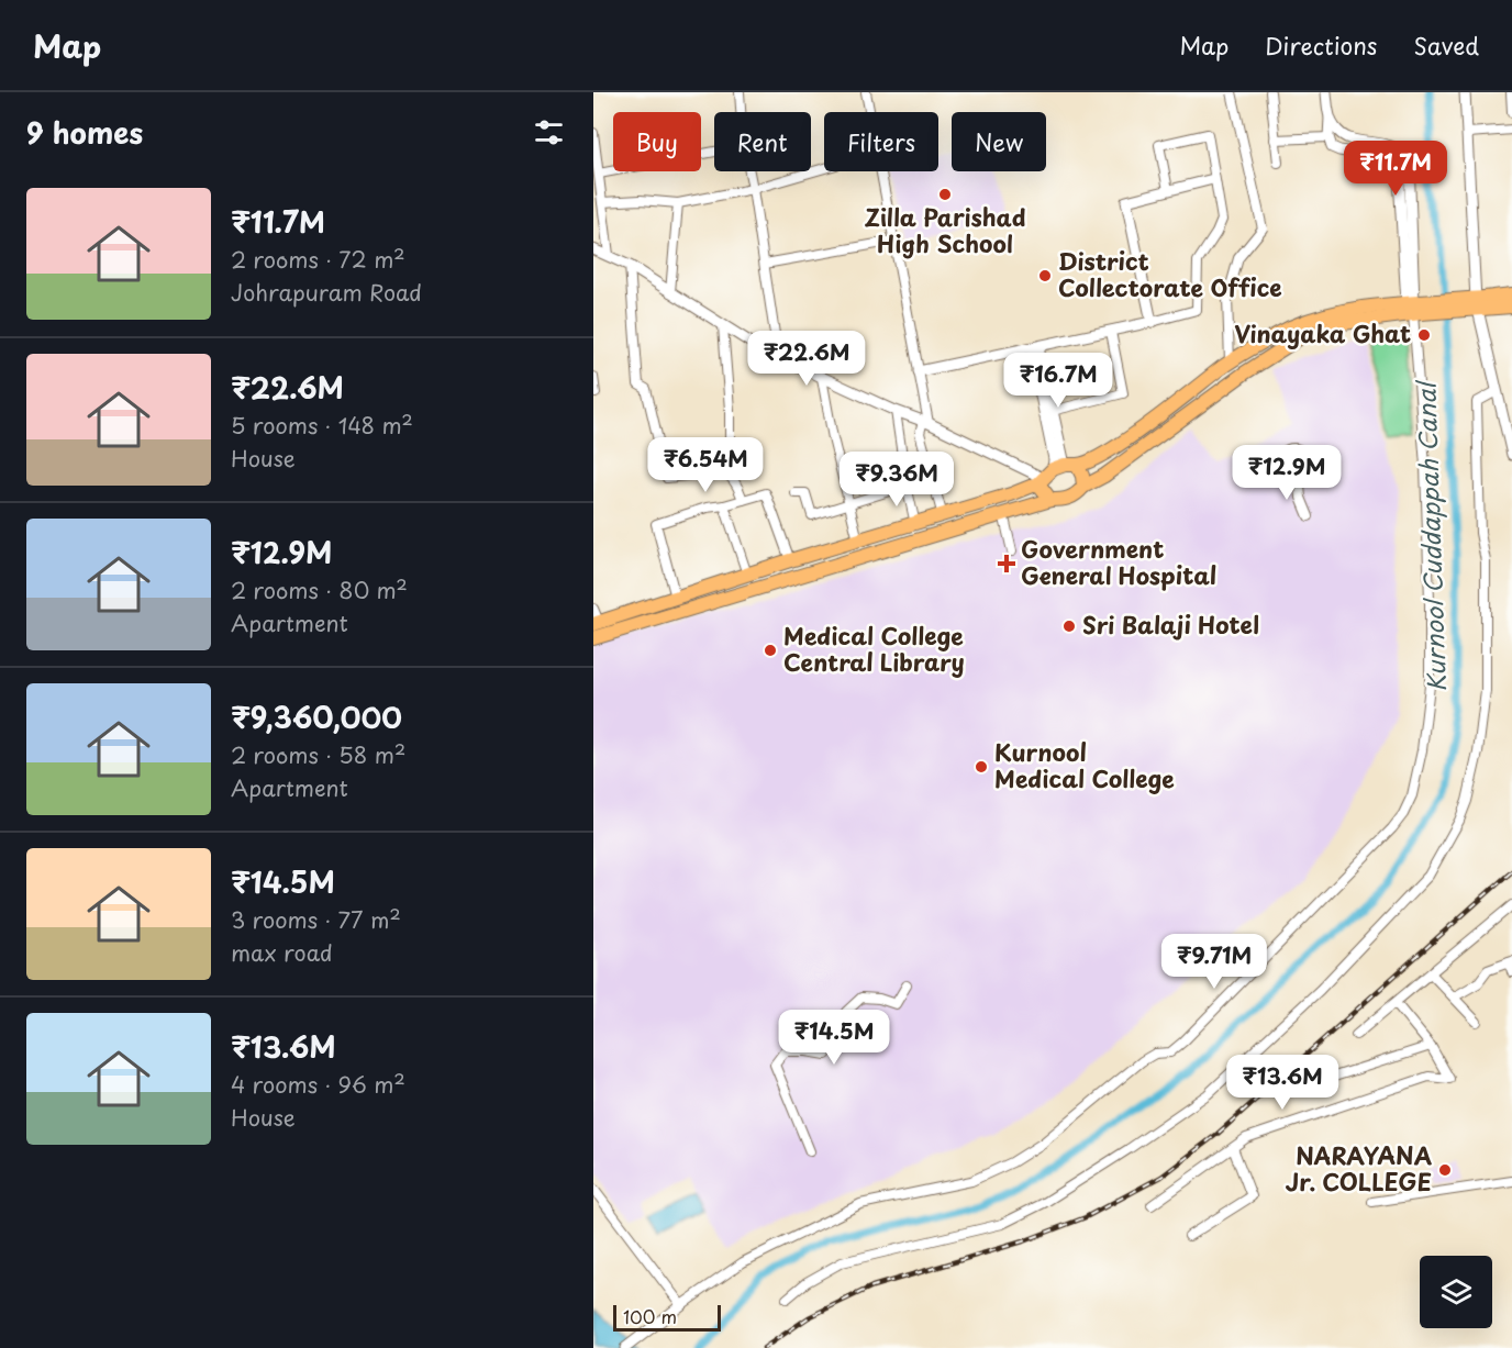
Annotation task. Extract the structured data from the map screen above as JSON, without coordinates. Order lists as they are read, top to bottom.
{
  "water": ["Kurnool Cuddappah Canal"],
  "places": {
    "other": [
      "Zilla Parishad High School",
      "District Collectorate Office",
      "Vinayaka Ghat",
      "Sri Balaji Hotel",
      "Medical College Central Library",
      "Kurnool Medical College",
      "NARAYANA Jr. COLLEGE"
    ],
    "health": ["Government General Hospital"]
  },
  "scale_bar": "100 m",
  "page": {
    "header": "Map",
    "nav": ["Map", "Directions", "Saved"],
    "heading": "9 homes",
    "chip": [
      "Buy",
      "Rent",
      "Filters",
      "New"
    ],
    "price": [
      "₹11.7M",
      "₹22.6M",
      "₹16.7M",
      "₹6.54M",
      "₹12.9M",
      "₹9.36M",
      "₹9.71M",
      "₹14.5M",
      "₹13.6M"
    ],
    "list": [
      {
        "name": "₹11.7M",
        "note": "2 rooms · 72 m² · Johrapuram Road"
      },
      {
        "name": "₹22.6M",
        "note": "5 rooms · 148 m² · House"
      },
      {
        "name": "₹12.9M",
        "note": "2 rooms · 80 m² · Apartment"
      },
      {
        "name": "₹9,360,000",
        "note": "2 rooms · 58 m² · Apartment"
      },
      {
        "name": "₹14.5M",
        "note": "3 rooms · 77 m² · max road"
      },
      {
        "name": "₹13.6M",
        "note": "4 rooms · 96 m² · House"
      }
    ],
    "scale": "100 m"
  }
}
